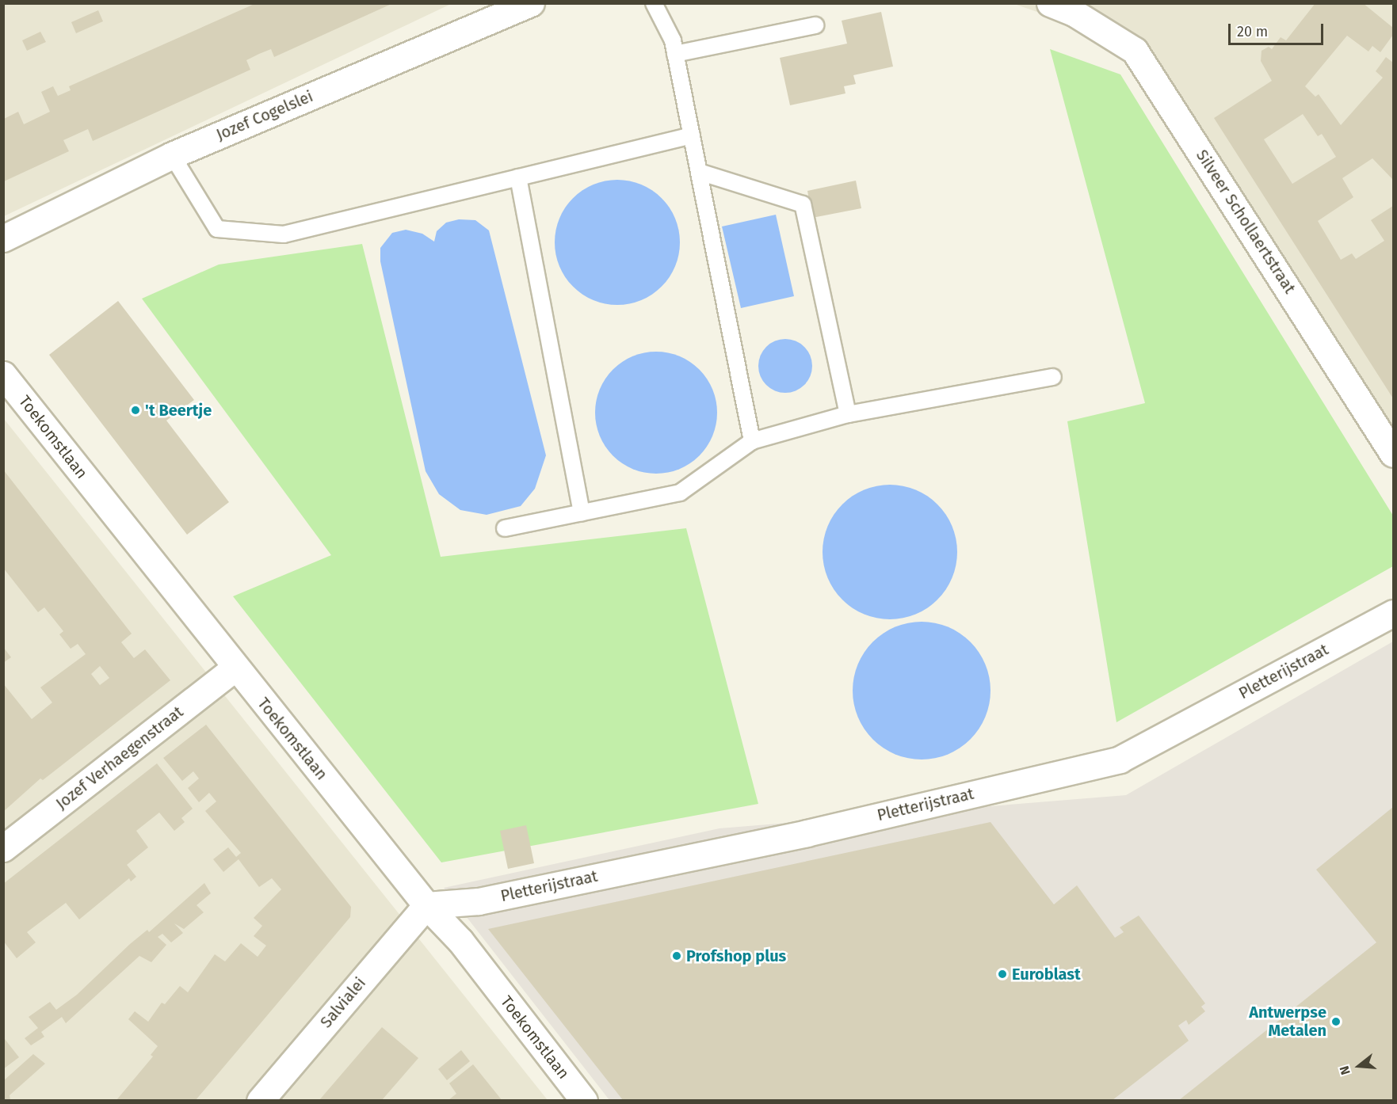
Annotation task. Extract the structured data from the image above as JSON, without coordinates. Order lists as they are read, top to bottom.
{
  "streets": {
    "street": [
      "Jozef Cogelslei",
      "Silveer Schollaertstraat",
      "Toekomstlaan",
      "Pletterijstraat",
      "Jozef Verhaegenstraat",
      "Salvialei"
    ]
  },
  "crossings": [
    ["Toekomstlaan", "Pletterijstraat"],
    ["Toekomstlaan", "Jozef Verhaegenstraat"],
    ["Toekomstlaan", "Salvialei"],
    ["Pletterijstraat", "Salvialei"]
  ],
  "places": [
    "'t Beertje",
    "Profshop plus",
    "Euroblast",
    "Antwerpse Metalen"
  ],
  "scale_bar": "20 m",
  "north": "left"
}
